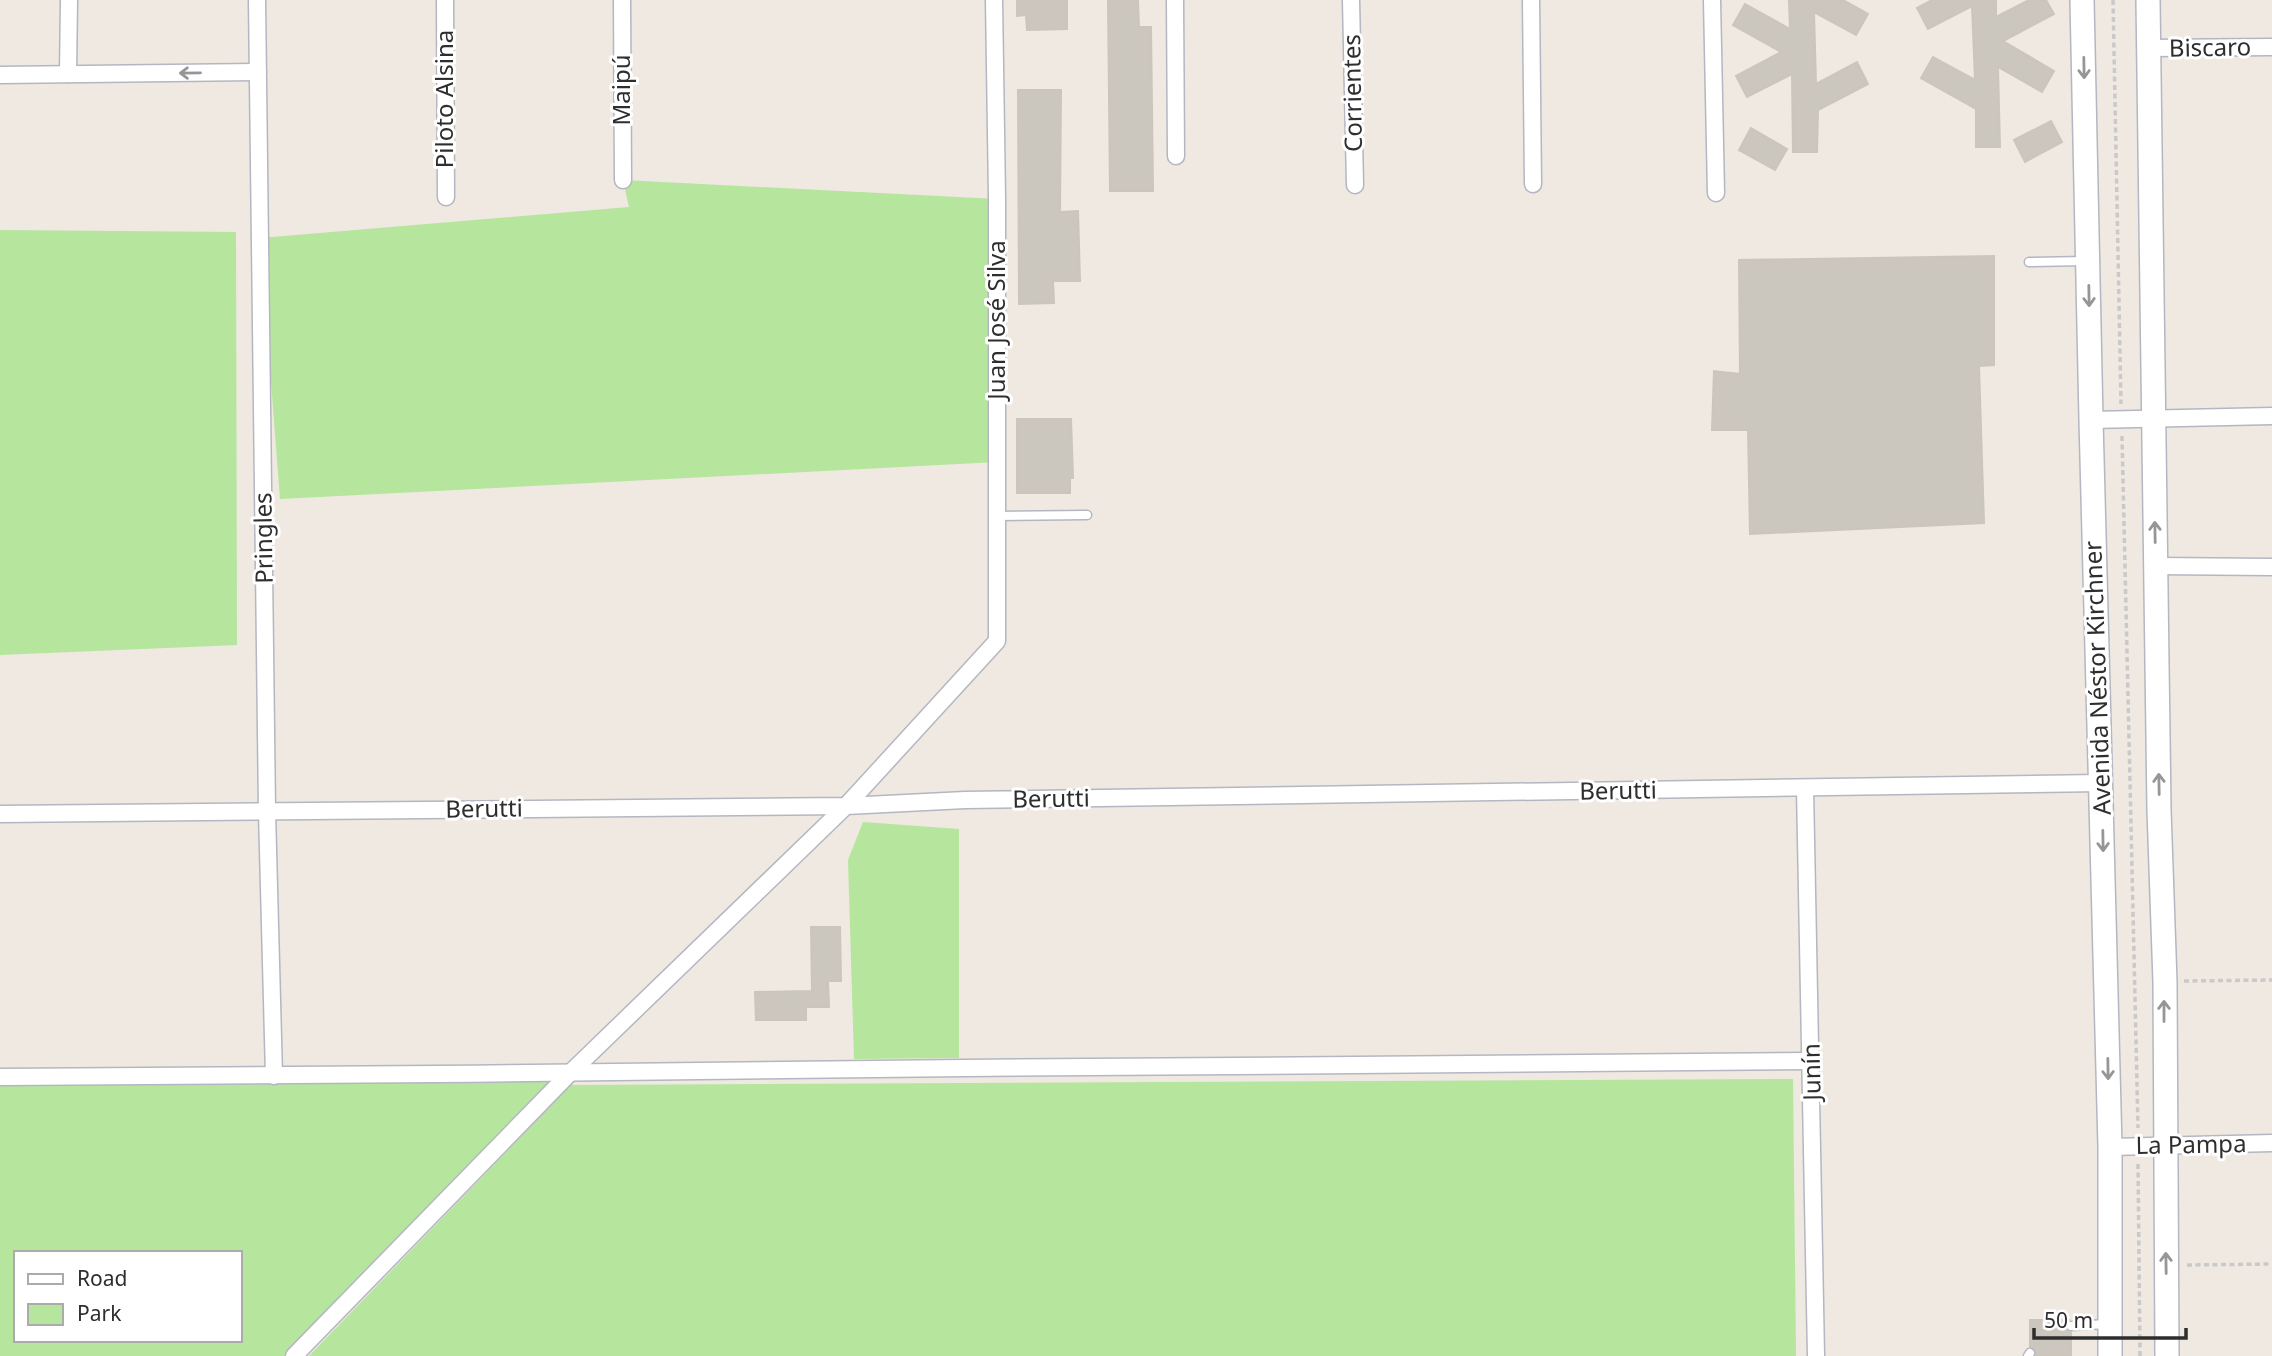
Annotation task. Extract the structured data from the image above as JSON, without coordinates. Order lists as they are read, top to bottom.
{
  "streets": {
    "main road": ["Avenida Néstor Kirchner"],
    "street": [
      "Biscaro",
      "Maipú",
      "Corrientes",
      "Piloto Alsina",
      "Juan José Silva",
      "Pringles",
      "Berutti",
      "Junín",
      "La Pampa"
    ]
  },
  "crossings": [
    ["Juan José Silva", "Berutti"],
    ["Pringles", "Berutti"],
    ["Avenida Néstor Kirchner", "Berutti"],
    ["Avenida Néstor Kirchner", "La Pampa"],
    ["Berutti", "Junín"]
  ],
  "legend": ["Road", "Park"],
  "scale_bar": "50 m"
}
